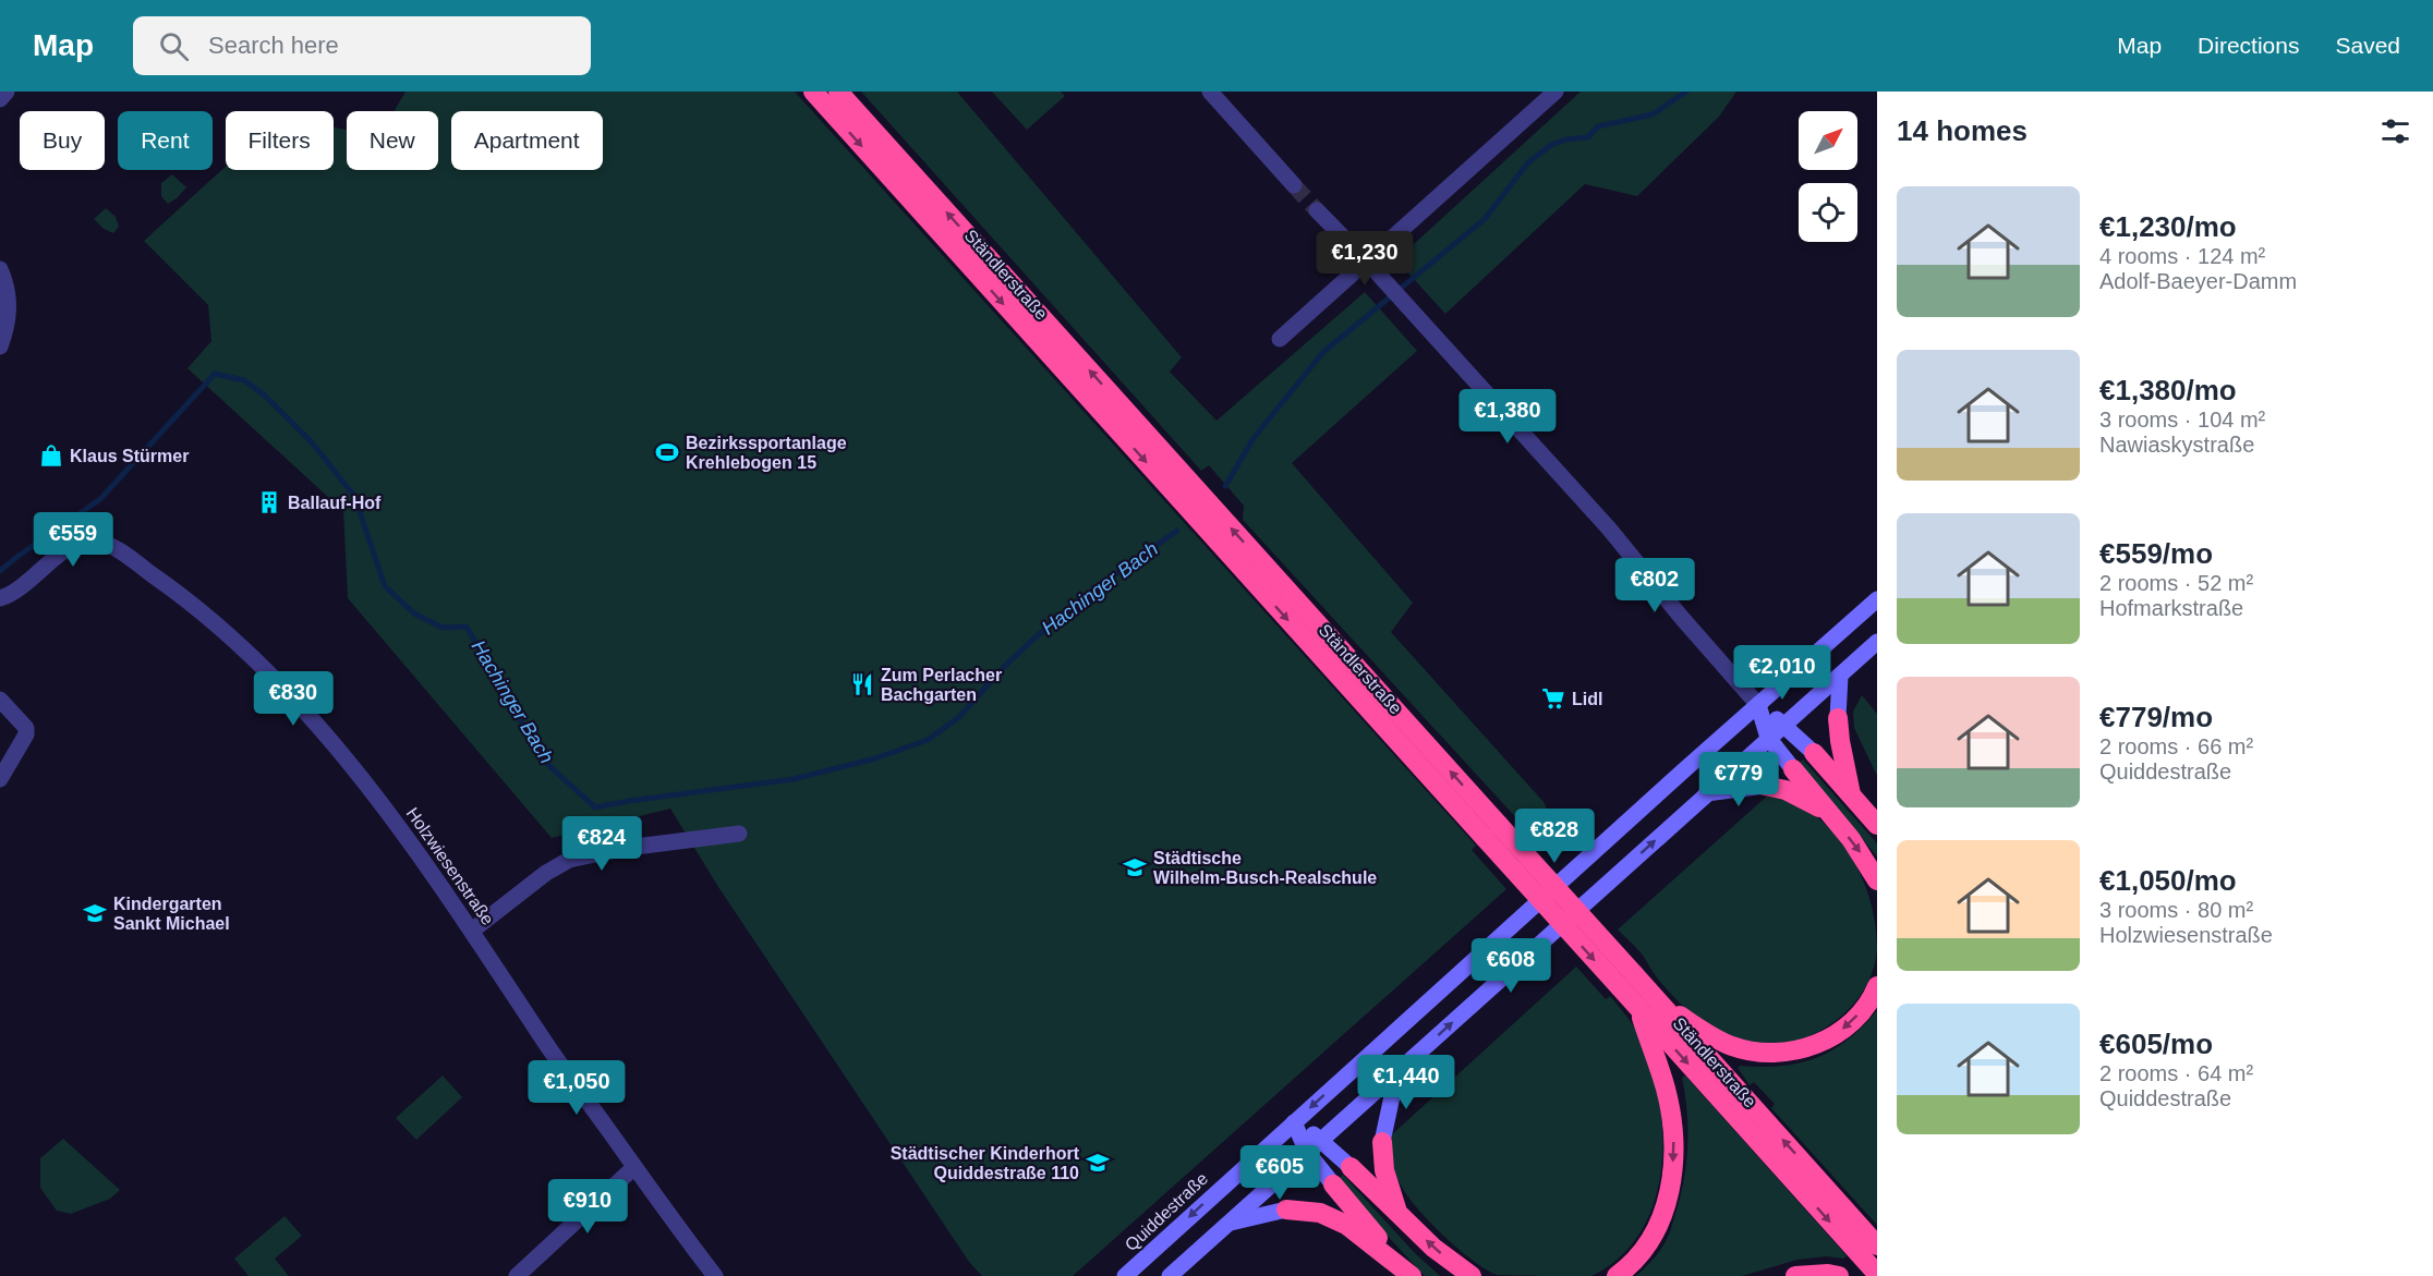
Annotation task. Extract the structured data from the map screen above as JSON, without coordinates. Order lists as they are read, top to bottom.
{
  "streets": {
    "highway": ["Ständlerstraße"],
    "main road": ["Quiddestraße"],
    "street": ["Holzwiesenstraße"]
  },
  "water": ["Hachinger Bach"],
  "places": {
    "sports": ["Bezirkssportanlage Krehlebogen 15"],
    "shop": ["Klaus Stürmer"],
    "building": ["Ballauf-Hof"],
    "restaurant": ["Zum Perlacher Bachgarten"],
    "supermarket": ["Lidl"],
    "school or university": ["Städtische Wilhelm-Busch-Realschule", "Kindergarten Sankt Michael", "Städtischer Kinderhort Quiddestraße 110"]
  },
  "north": "top right",
  "page": {
    "header": "Map",
    "search": "Search here",
    "nav": ["Map", "Directions", "Saved"],
    "heading": "14 homes",
    "chip": [
      "Buy",
      "Rent",
      "Filters",
      "New",
      "Apartment"
    ],
    "list": [
      {
        "name": "€1,230/mo",
        "note": "4 rooms · 124 m² · Adolf-Baeyer-Damm"
      },
      {
        "name": "€1,380/mo",
        "note": "3 rooms · 104 m² · Nawiaskystraße"
      },
      {
        "name": "€559/mo",
        "note": "2 rooms · 52 m² · Hofmarkstraße"
      },
      {
        "name": "€779/mo",
        "note": "2 rooms · 66 m² · Quiddestraße"
      },
      {
        "name": "€1,050/mo",
        "note": "3 rooms · 80 m² · Holzwiesenstraße"
      },
      {
        "name": "€605/mo",
        "note": "2 rooms · 64 m² · Quiddestraße"
      }
    ],
    "price": [
      "€1,230",
      "€1,380",
      "€559",
      "€802",
      "€2,010",
      "€830",
      "€779",
      "€828",
      "€824",
      "€608",
      "€1,440",
      "€1,050",
      "€605",
      "€910"
    ]
  }
}
